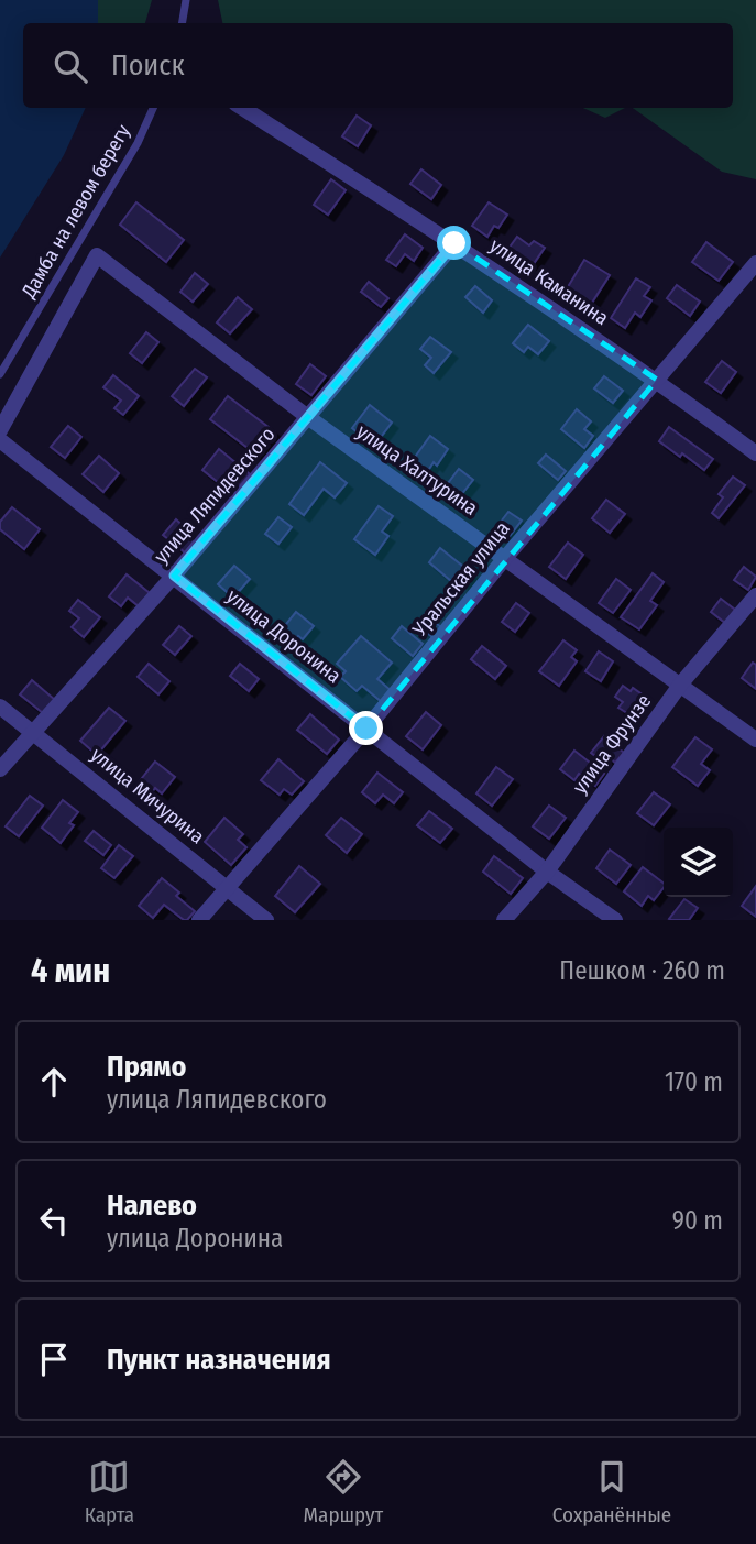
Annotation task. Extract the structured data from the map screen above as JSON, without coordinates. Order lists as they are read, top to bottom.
{
  "streets": {
    "street": [
      "улица Каманина",
      "улица Халтурина",
      "улица Ляпидевского",
      "Уральская улица",
      "улица Доронина",
      "улица Фрунзе",
      "улица Мичурина"
    ],
    "lane": ["Дамба на левом берегу"]
  },
  "crossings": [
    ["улица Каманина", "улица Ляпидевского"],
    ["улица Каманина", "Уральская улица"],
    ["улица Халтурина", "улица Ляпидевского"],
    ["улица Халтурина", "Уральская улица"],
    ["улица Халтурина", "улица Фрунзе"],
    ["улица Ляпидевского", "улица Доронина"],
    ["улица Ляпидевского", "улица Мичурина"],
    ["Уральская улица", "улица Доронина"],
    ["Уральская улица", "улица Мичурина"],
    ["улица Доронина", "улица Фрунзе"]
  ],
  "page": {
    "search": "Поиск",
    "heading": ["4 мин", "Пешком · 260 m"],
    "list": [
      ["Прямо", "улица Ляпидевского", "170 m"],
      ["Налево", "улица Доронина", "90 m"],
      "Пункт назначения"
    ],
    "nav": ["Карта", "Маршрут", "Сохранённые"]
  }
}
